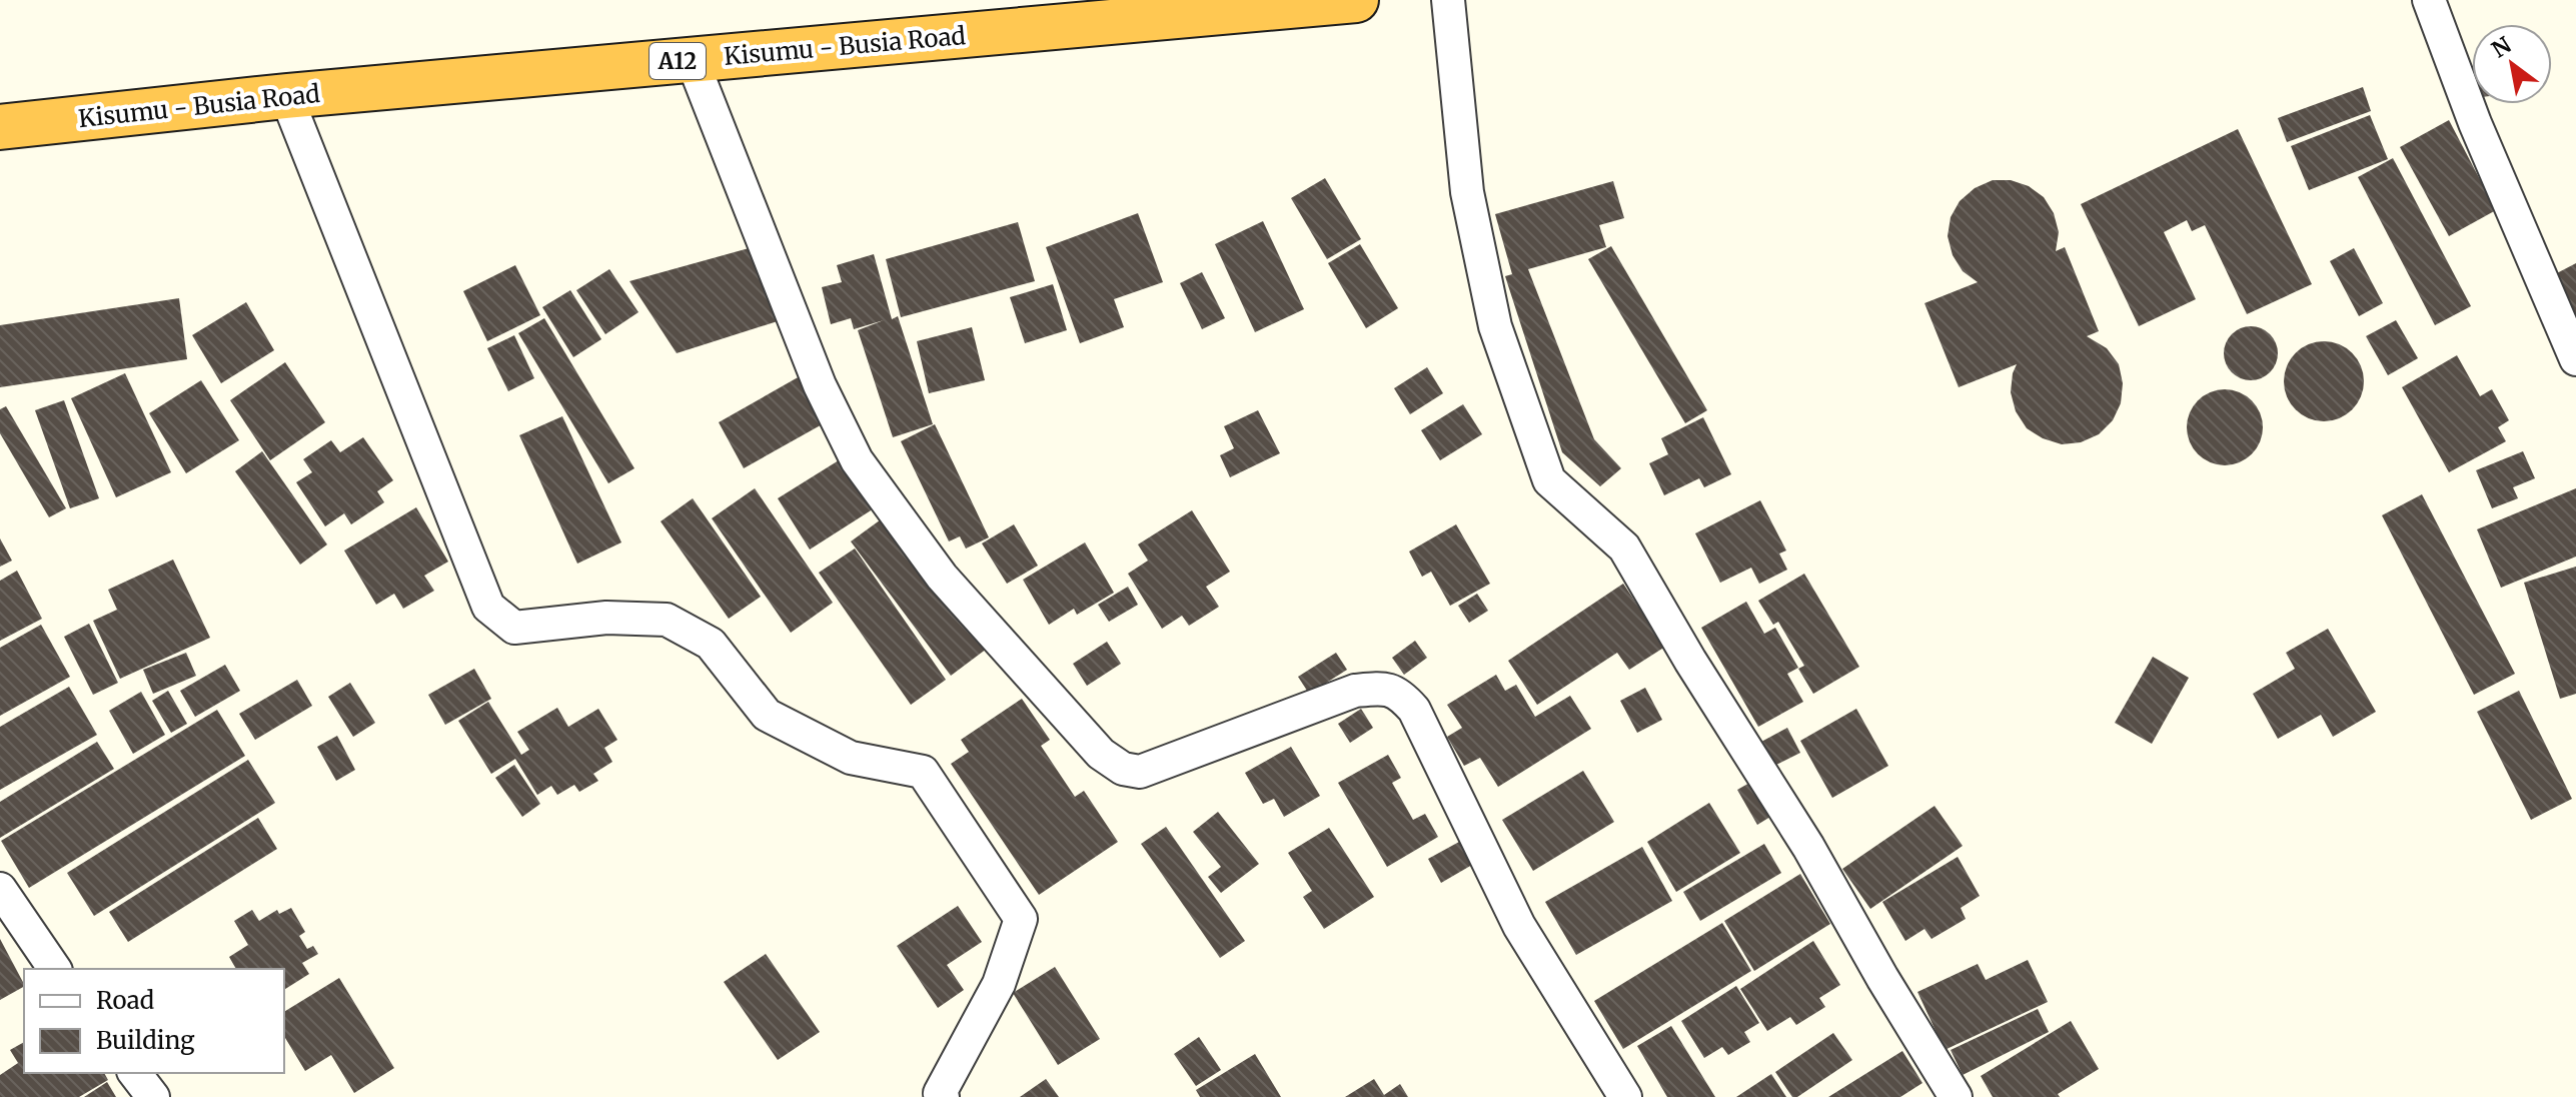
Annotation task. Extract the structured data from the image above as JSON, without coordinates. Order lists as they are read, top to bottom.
{
  "streets": {
    "highway": ["Kisumu - Busia Road", "A12"]
  },
  "legend": ["Road", "Building"],
  "north": "top left"
}
